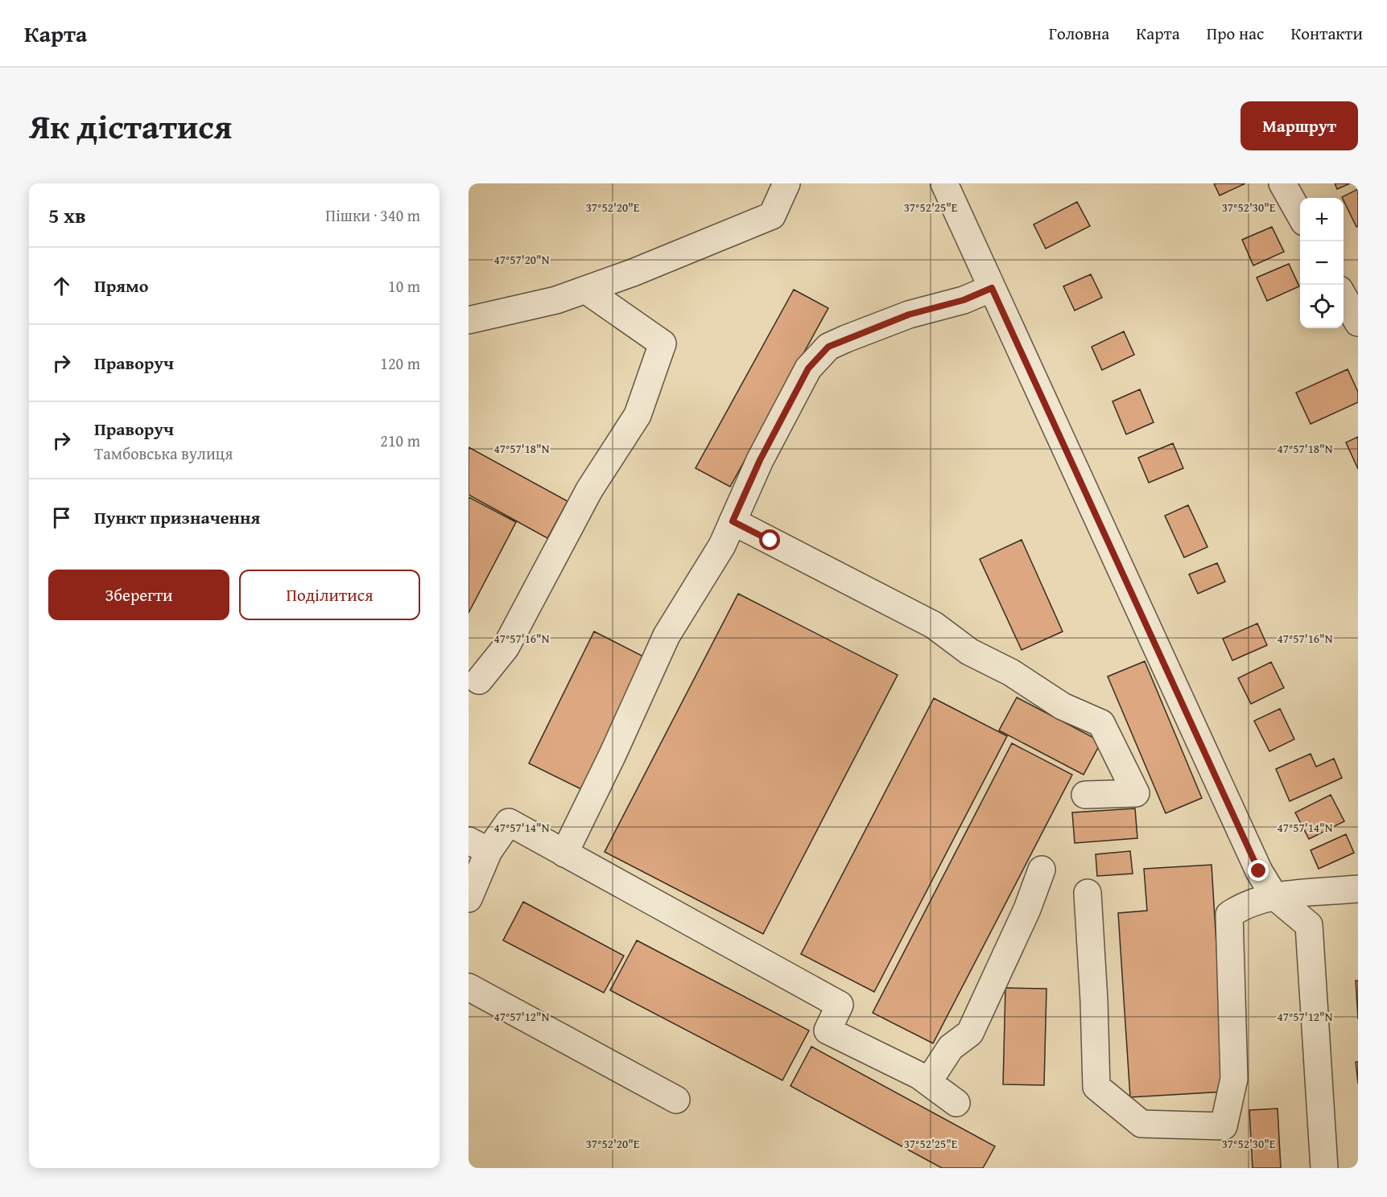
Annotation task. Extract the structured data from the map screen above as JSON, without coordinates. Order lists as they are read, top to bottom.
{
  "page": {
    "header": "Карта",
    "nav": [
      "Головна",
      "Карта",
      "Про нас",
      "Контакти"
    ],
    "title": "Як дістатися",
    "buttons": [
      "Маршрут",
      ["Зберегти", "Поділитися"]
    ],
    "heading": ["5 хв", "Пішки · 340 m"],
    "map_buttons": ["+", "−"],
    "list": [
      ["Прямо", "10 m"],
      ["Праворуч", "120 m"],
      ["Праворуч", "Тамбовська вулиця", "210 m"],
      "Пункт призначення"
    ]
  },
  "coordinates": [
    "37°52'20\"E",
    "37°52'25\"E",
    "37°52'30\"E",
    "47°57'20\"N",
    "47°57'18\"N",
    "47°57'16\"N",
    "47°57'14\"N",
    "47°57'12\"N"
  ]
}
